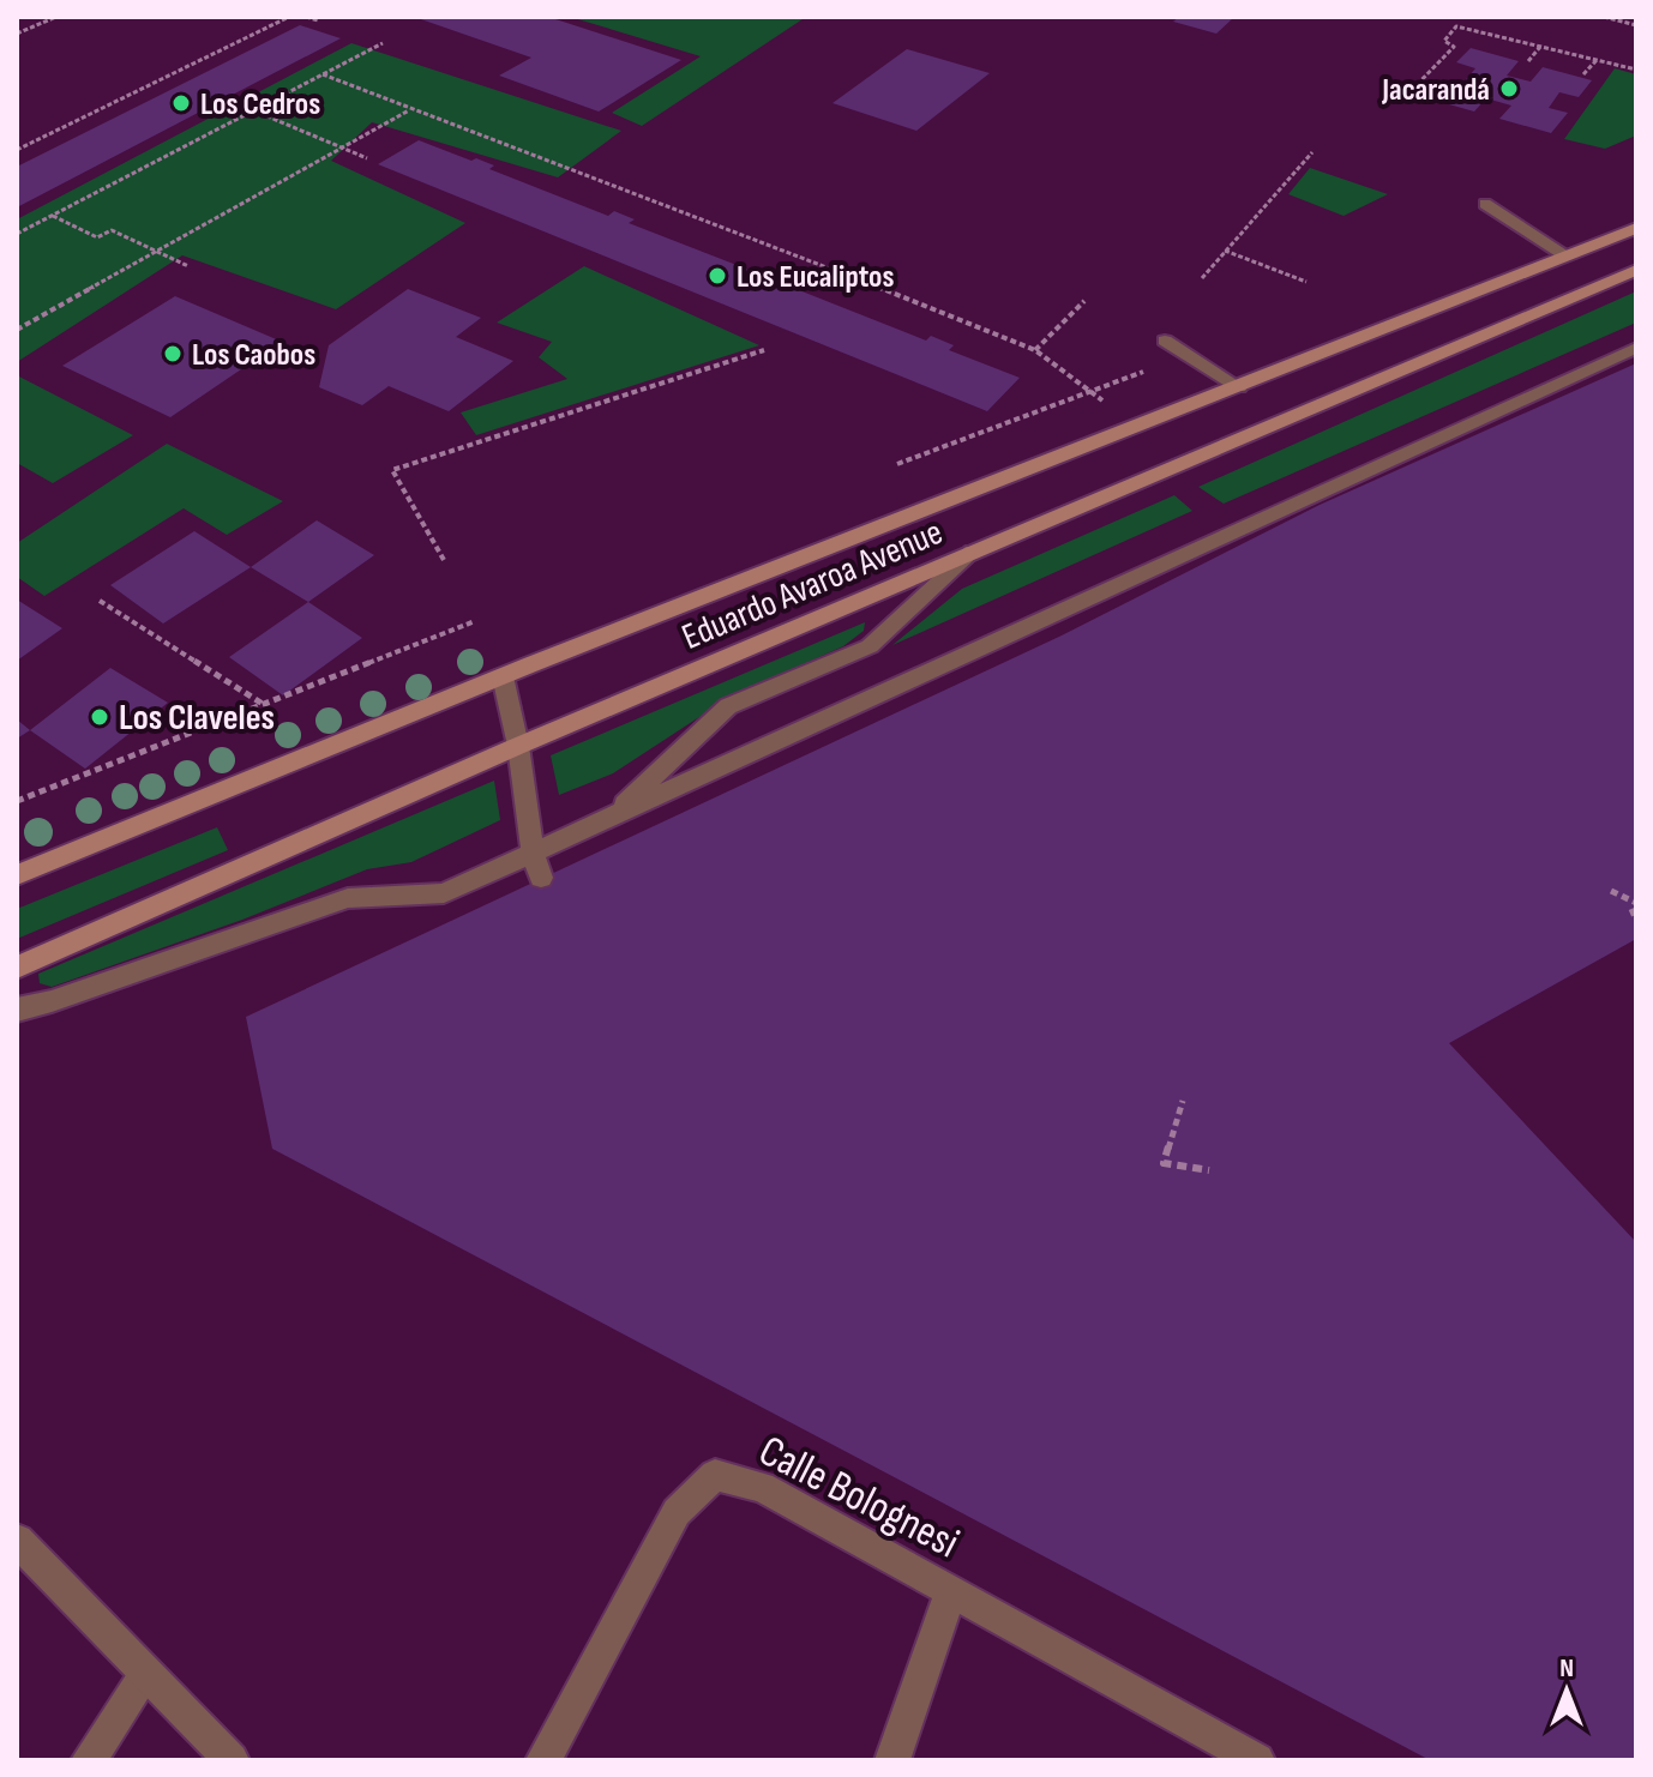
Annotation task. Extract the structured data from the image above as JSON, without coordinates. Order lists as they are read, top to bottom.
{
  "streets": {
    "main road": ["Eduardo Avaroa Avenue"],
    "street": ["Calle Bolognesi"]
  },
  "places": [
    "Jacarandá",
    "Los Cedros",
    "Los Eucaliptos",
    "Los Caobos",
    "Los Claveles"
  ],
  "north": "top"
}
